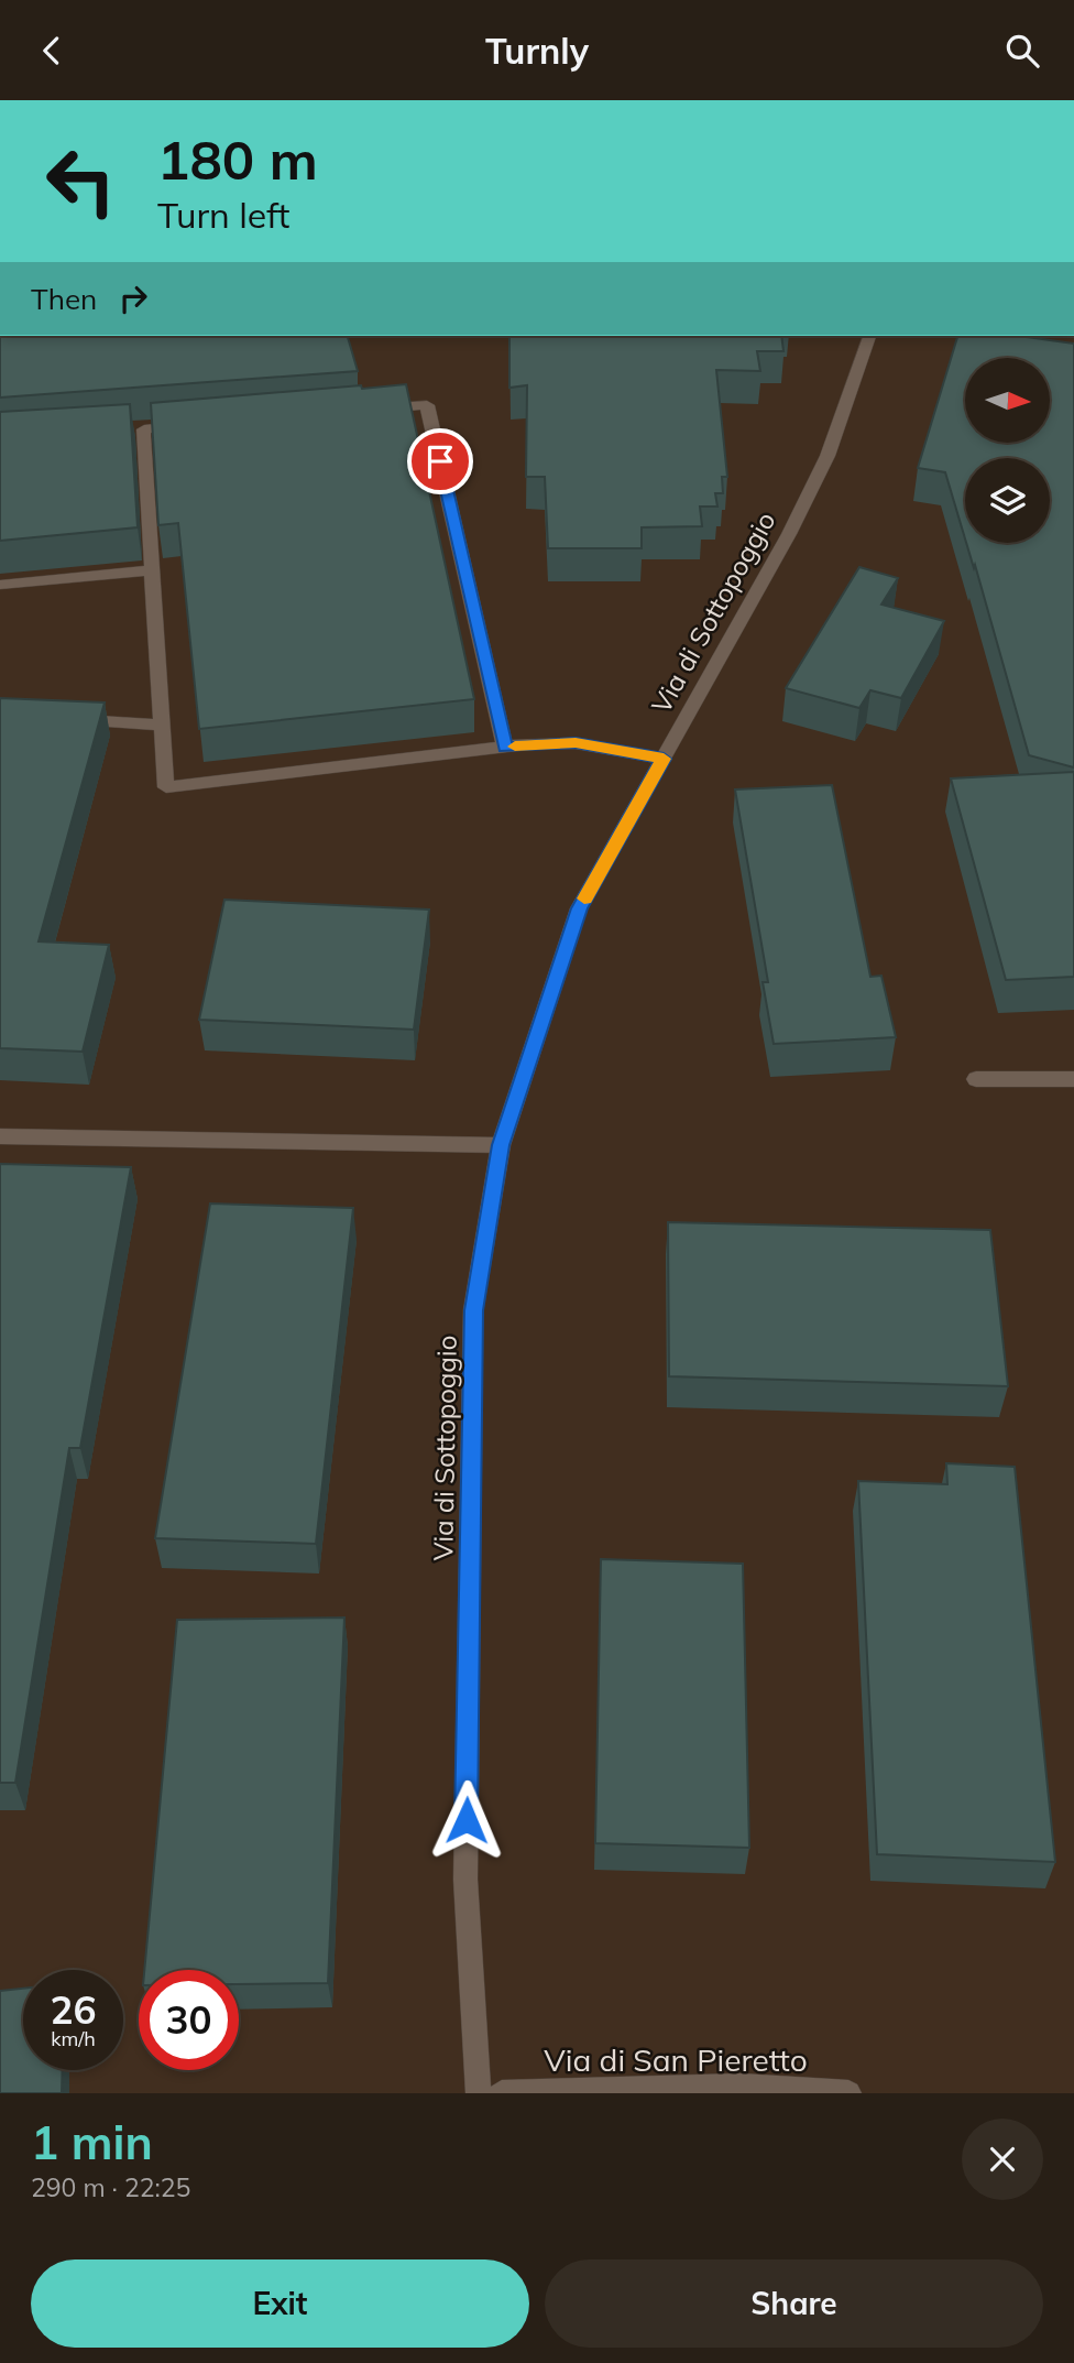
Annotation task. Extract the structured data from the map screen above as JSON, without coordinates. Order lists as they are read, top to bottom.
{
  "streets": {
    "street": ["Via di Sottopoggio", "Via di San Pieretto"]
  },
  "north": "right",
  "page": {
    "header": "Turnly",
    "turn": ["180 m", "Turn left"],
    "then": "Then",
    "speed": "26 km/h",
    "limit": "30",
    "heading": ["1 min", "290 m · 22:25"],
    "buttons": ["Exit", "Share"]
  }
}
